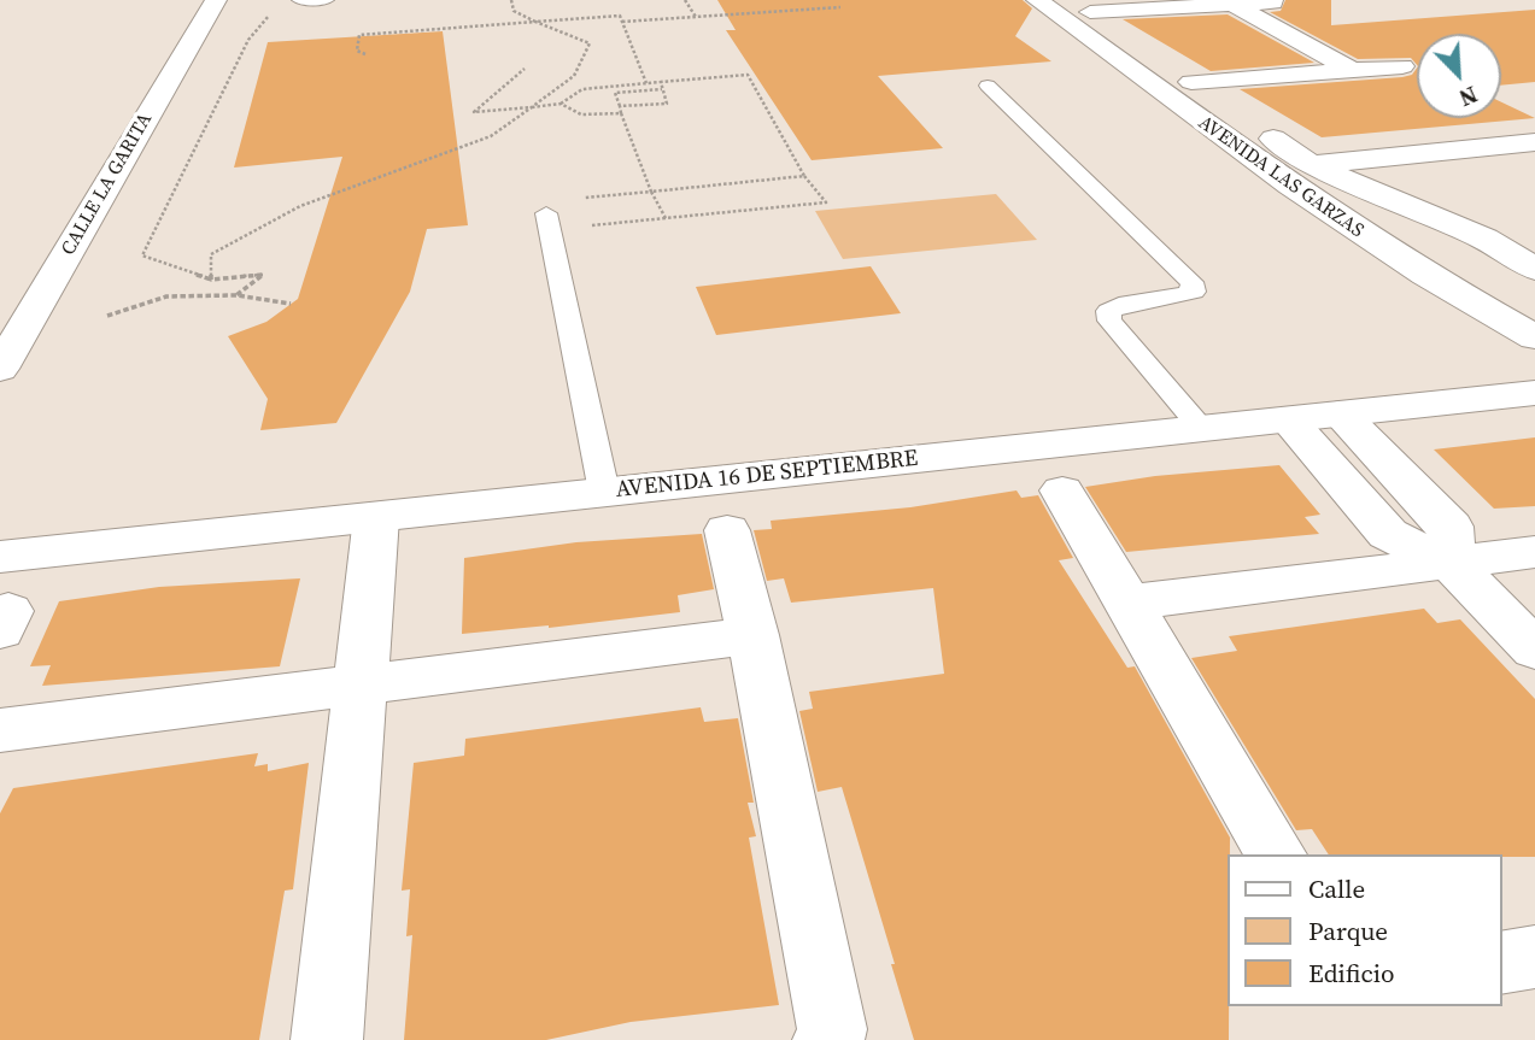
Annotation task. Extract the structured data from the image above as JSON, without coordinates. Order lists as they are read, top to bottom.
{
  "streets": {
    "street": ["AVENIDA LAS GARZAS", "CALLE LA GARITA", "AVENIDA 16 DE SEPTIEMBRE"]
  },
  "legend": ["Calle", "Parque", "Edificio"],
  "north": "bottom right"
}
